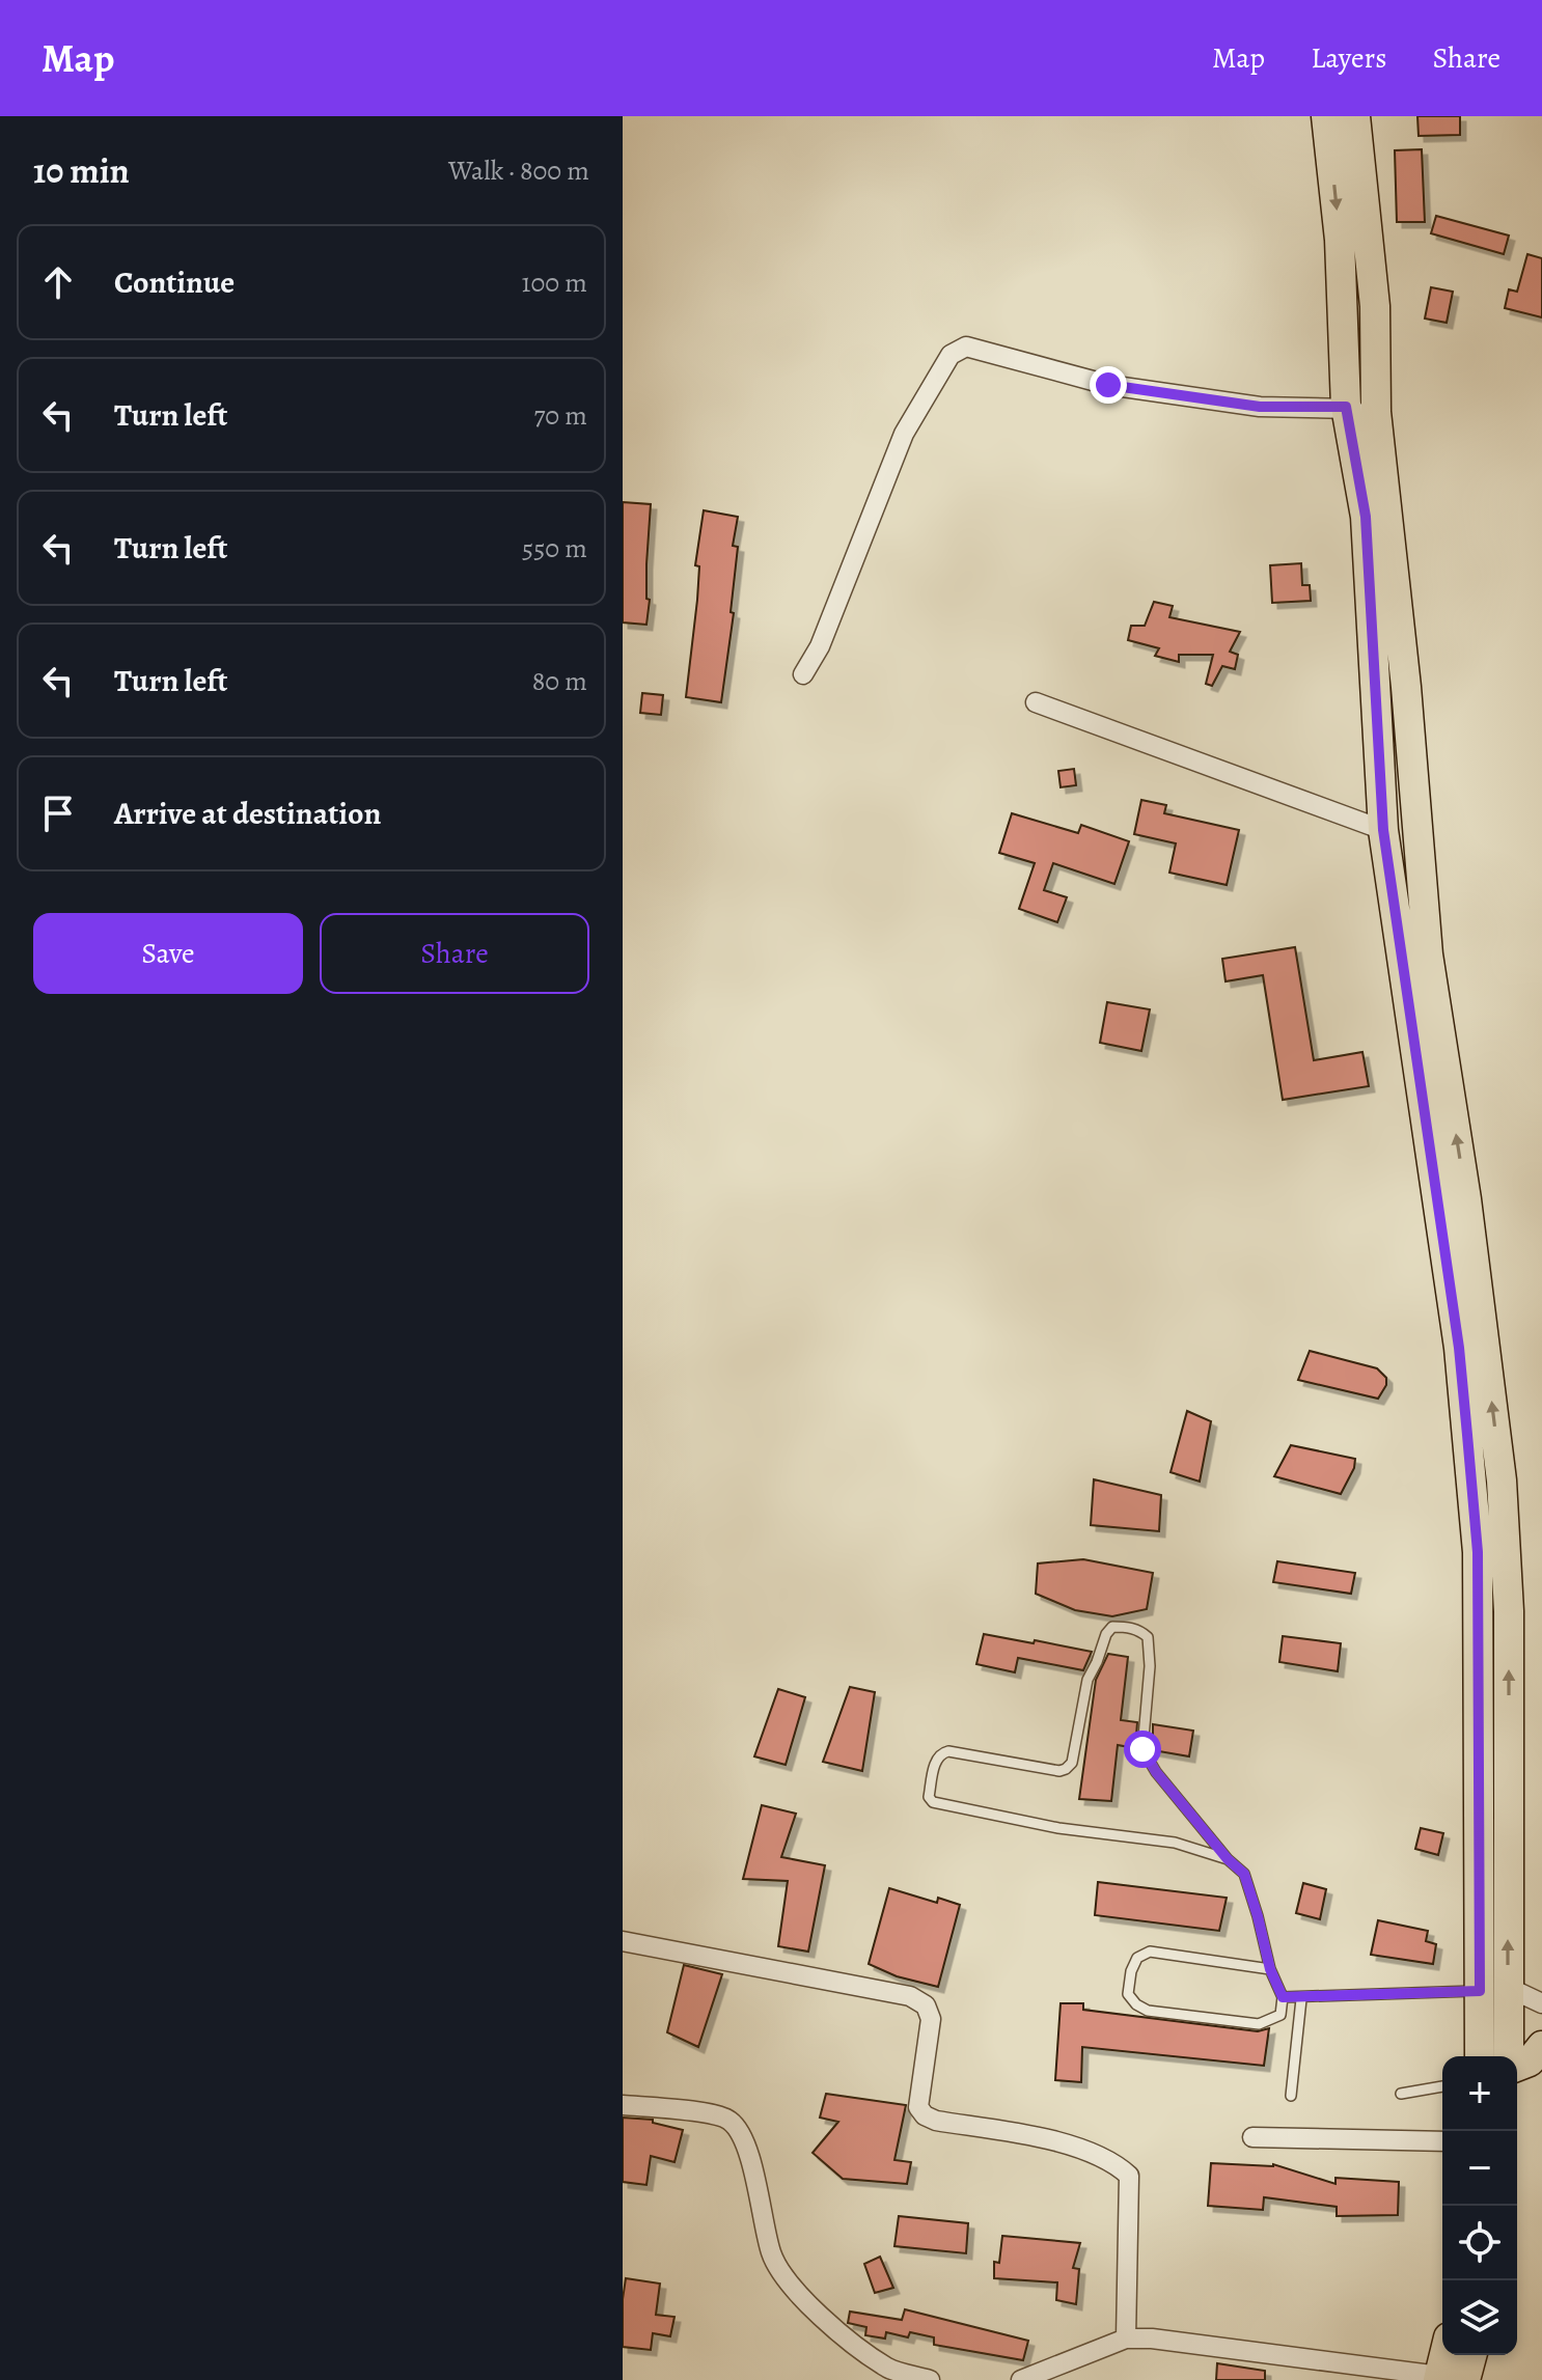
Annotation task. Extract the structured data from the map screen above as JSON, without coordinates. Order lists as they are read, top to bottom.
{
  "page": {
    "header": "Map",
    "nav": ["Map", "Layers", "Share"],
    "heading": ["10 min", "Walk · 800 m"],
    "list": [
      ["Continue", "100 m"],
      ["Turn left", "70 m"],
      ["Turn left", "550 m"],
      ["Turn left", "80 m"],
      "Arrive at destination"
    ],
    "buttons": ["Save", "Share"],
    "map_buttons": ["+", "−"]
  }
}
